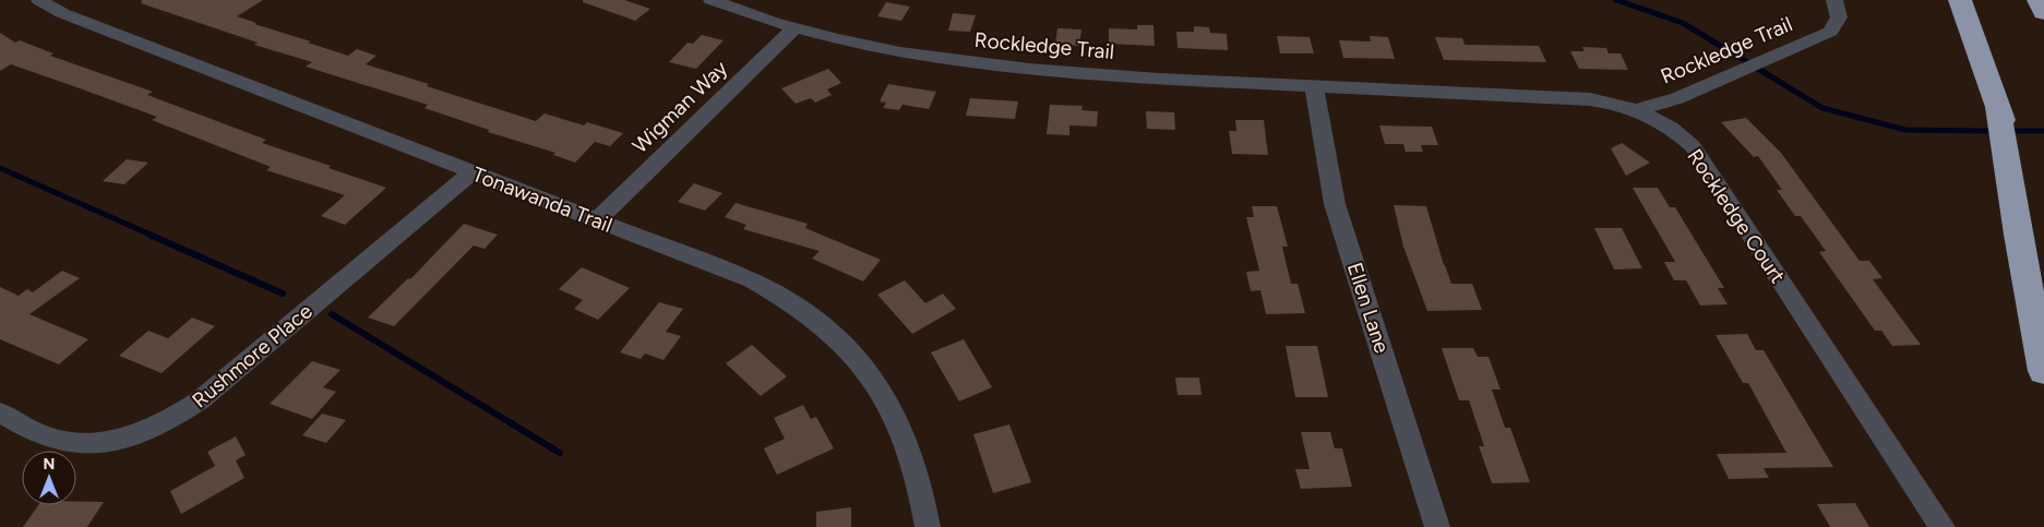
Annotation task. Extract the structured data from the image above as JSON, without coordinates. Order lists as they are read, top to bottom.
{
  "streets": {
    "street": [
      "Rockledge Trail",
      "Wigman Way",
      "Tonawanda Trail",
      "Rockledge Court",
      "Ellen Lane",
      "Rushmore Place"
    ]
  },
  "crossings": [
    ["Rockledge Trail", "Wigman Way"],
    ["Rockledge Trail", "Rockledge Court"],
    ["Rockledge Trail", "Ellen Lane"],
    ["Wigman Way", "Tonawanda Trail"],
    ["Tonawanda Trail", "Rushmore Place"]
  ],
  "north": "top"
}
